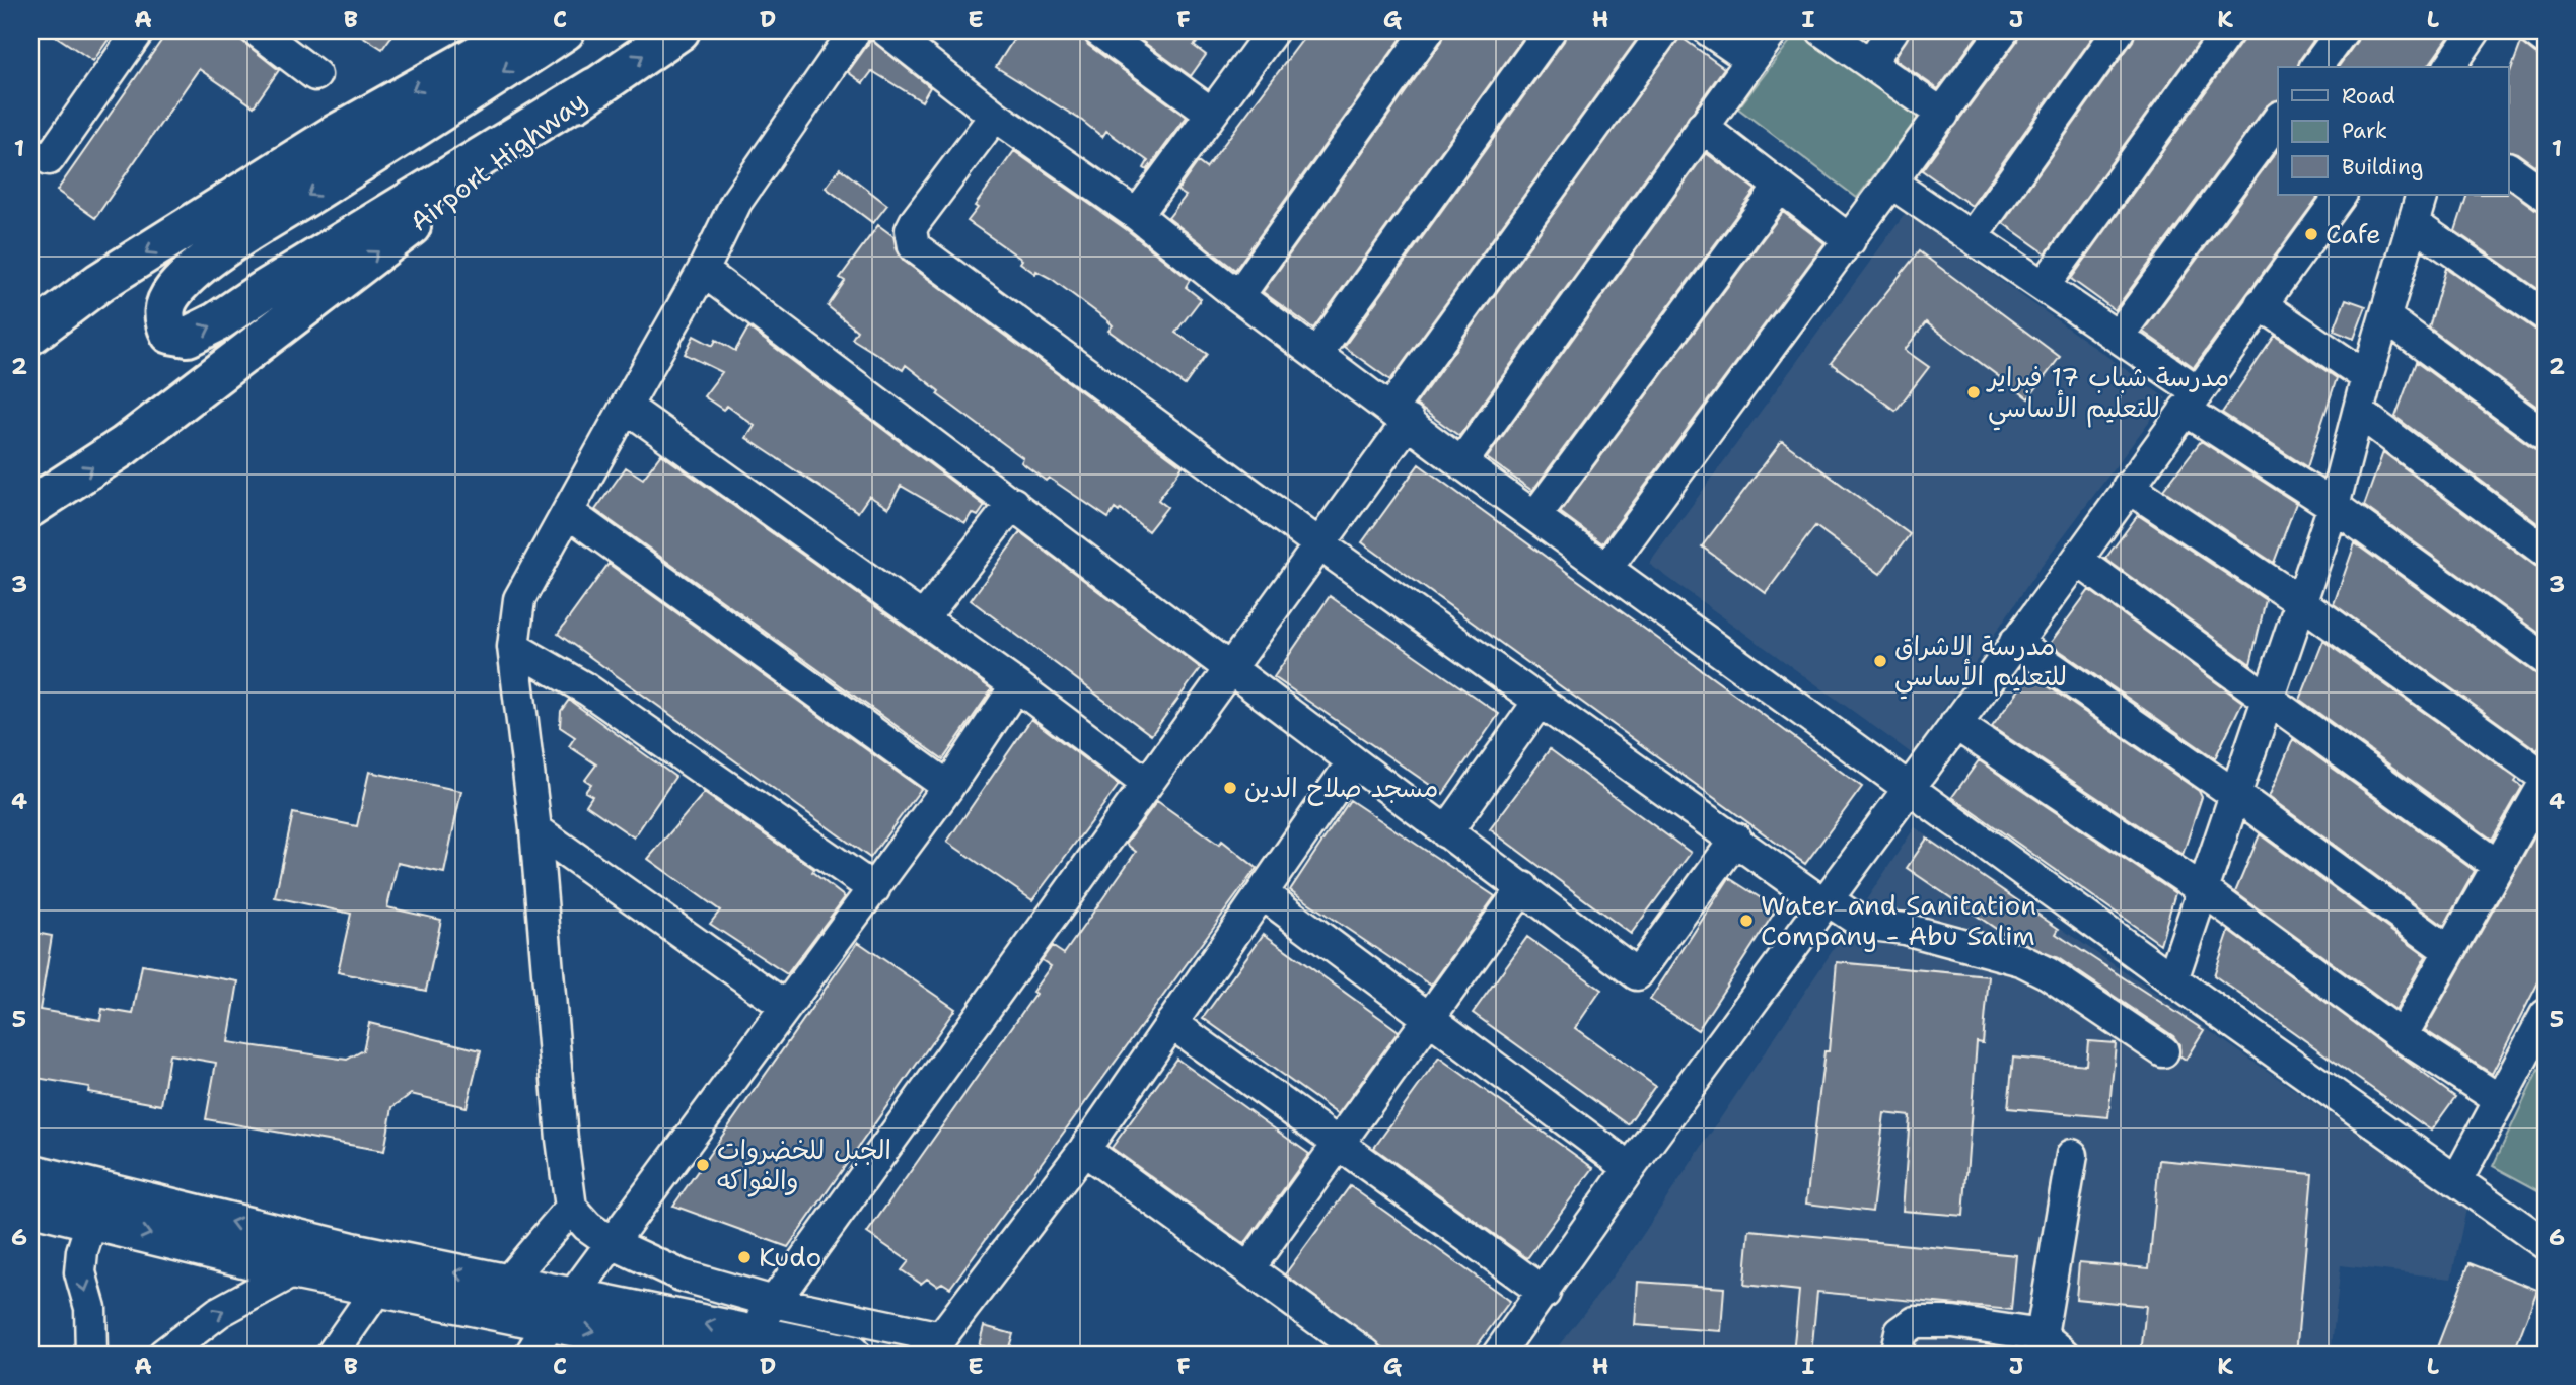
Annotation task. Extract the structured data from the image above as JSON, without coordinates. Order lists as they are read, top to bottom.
{
  "streets": {
    "highway": ["Airport Highway"]
  },
  "places": [
    "Cafe",
    "مدرسة شباب 17 فبراير للتعليم الأساسي",
    "مدرسة الاشراق للتعليم الأساسي",
    "مسجد صلاح الدين",
    "Water and Sanitation Company - Abu Salim",
    "الجبل للخضروات والفواكه",
    "Kudo"
  ],
  "legend": ["Road", "Park", "Building"],
  "grid": {
    "columns": [
      "A",
      "B",
      "C",
      "D",
      "E",
      "F",
      "G",
      "H",
      "I",
      "J",
      "K",
      "L"
    ],
    "rows": [
      "1",
      "2",
      "3",
      "4",
      "5",
      "6"
    ]
  }
}
